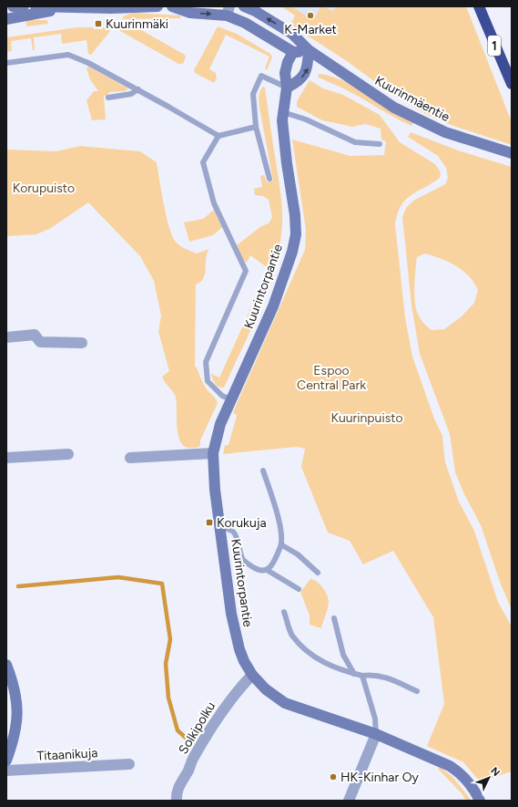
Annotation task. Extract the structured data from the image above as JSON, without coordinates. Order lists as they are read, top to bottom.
{
  "streets": {
    "highway": ["1"],
    "street": [
      "Kuurinmäentie",
      "Kuurintorpantie",
      "Solkipolku",
      "Titaanikuja"
    ]
  },
  "crossings": [
    ["Kuurintorpantie", "Solkipolku"]
  ],
  "parks": ["Korupuisto", "Espoo Central Park", "Kuurinpuisto"],
  "places": {
    "other": ["K-Market", "HK-Kinhar Oy"],
    "transit": ["Kuurinmäki", "Korukuja"]
  },
  "north": "top right"
}
